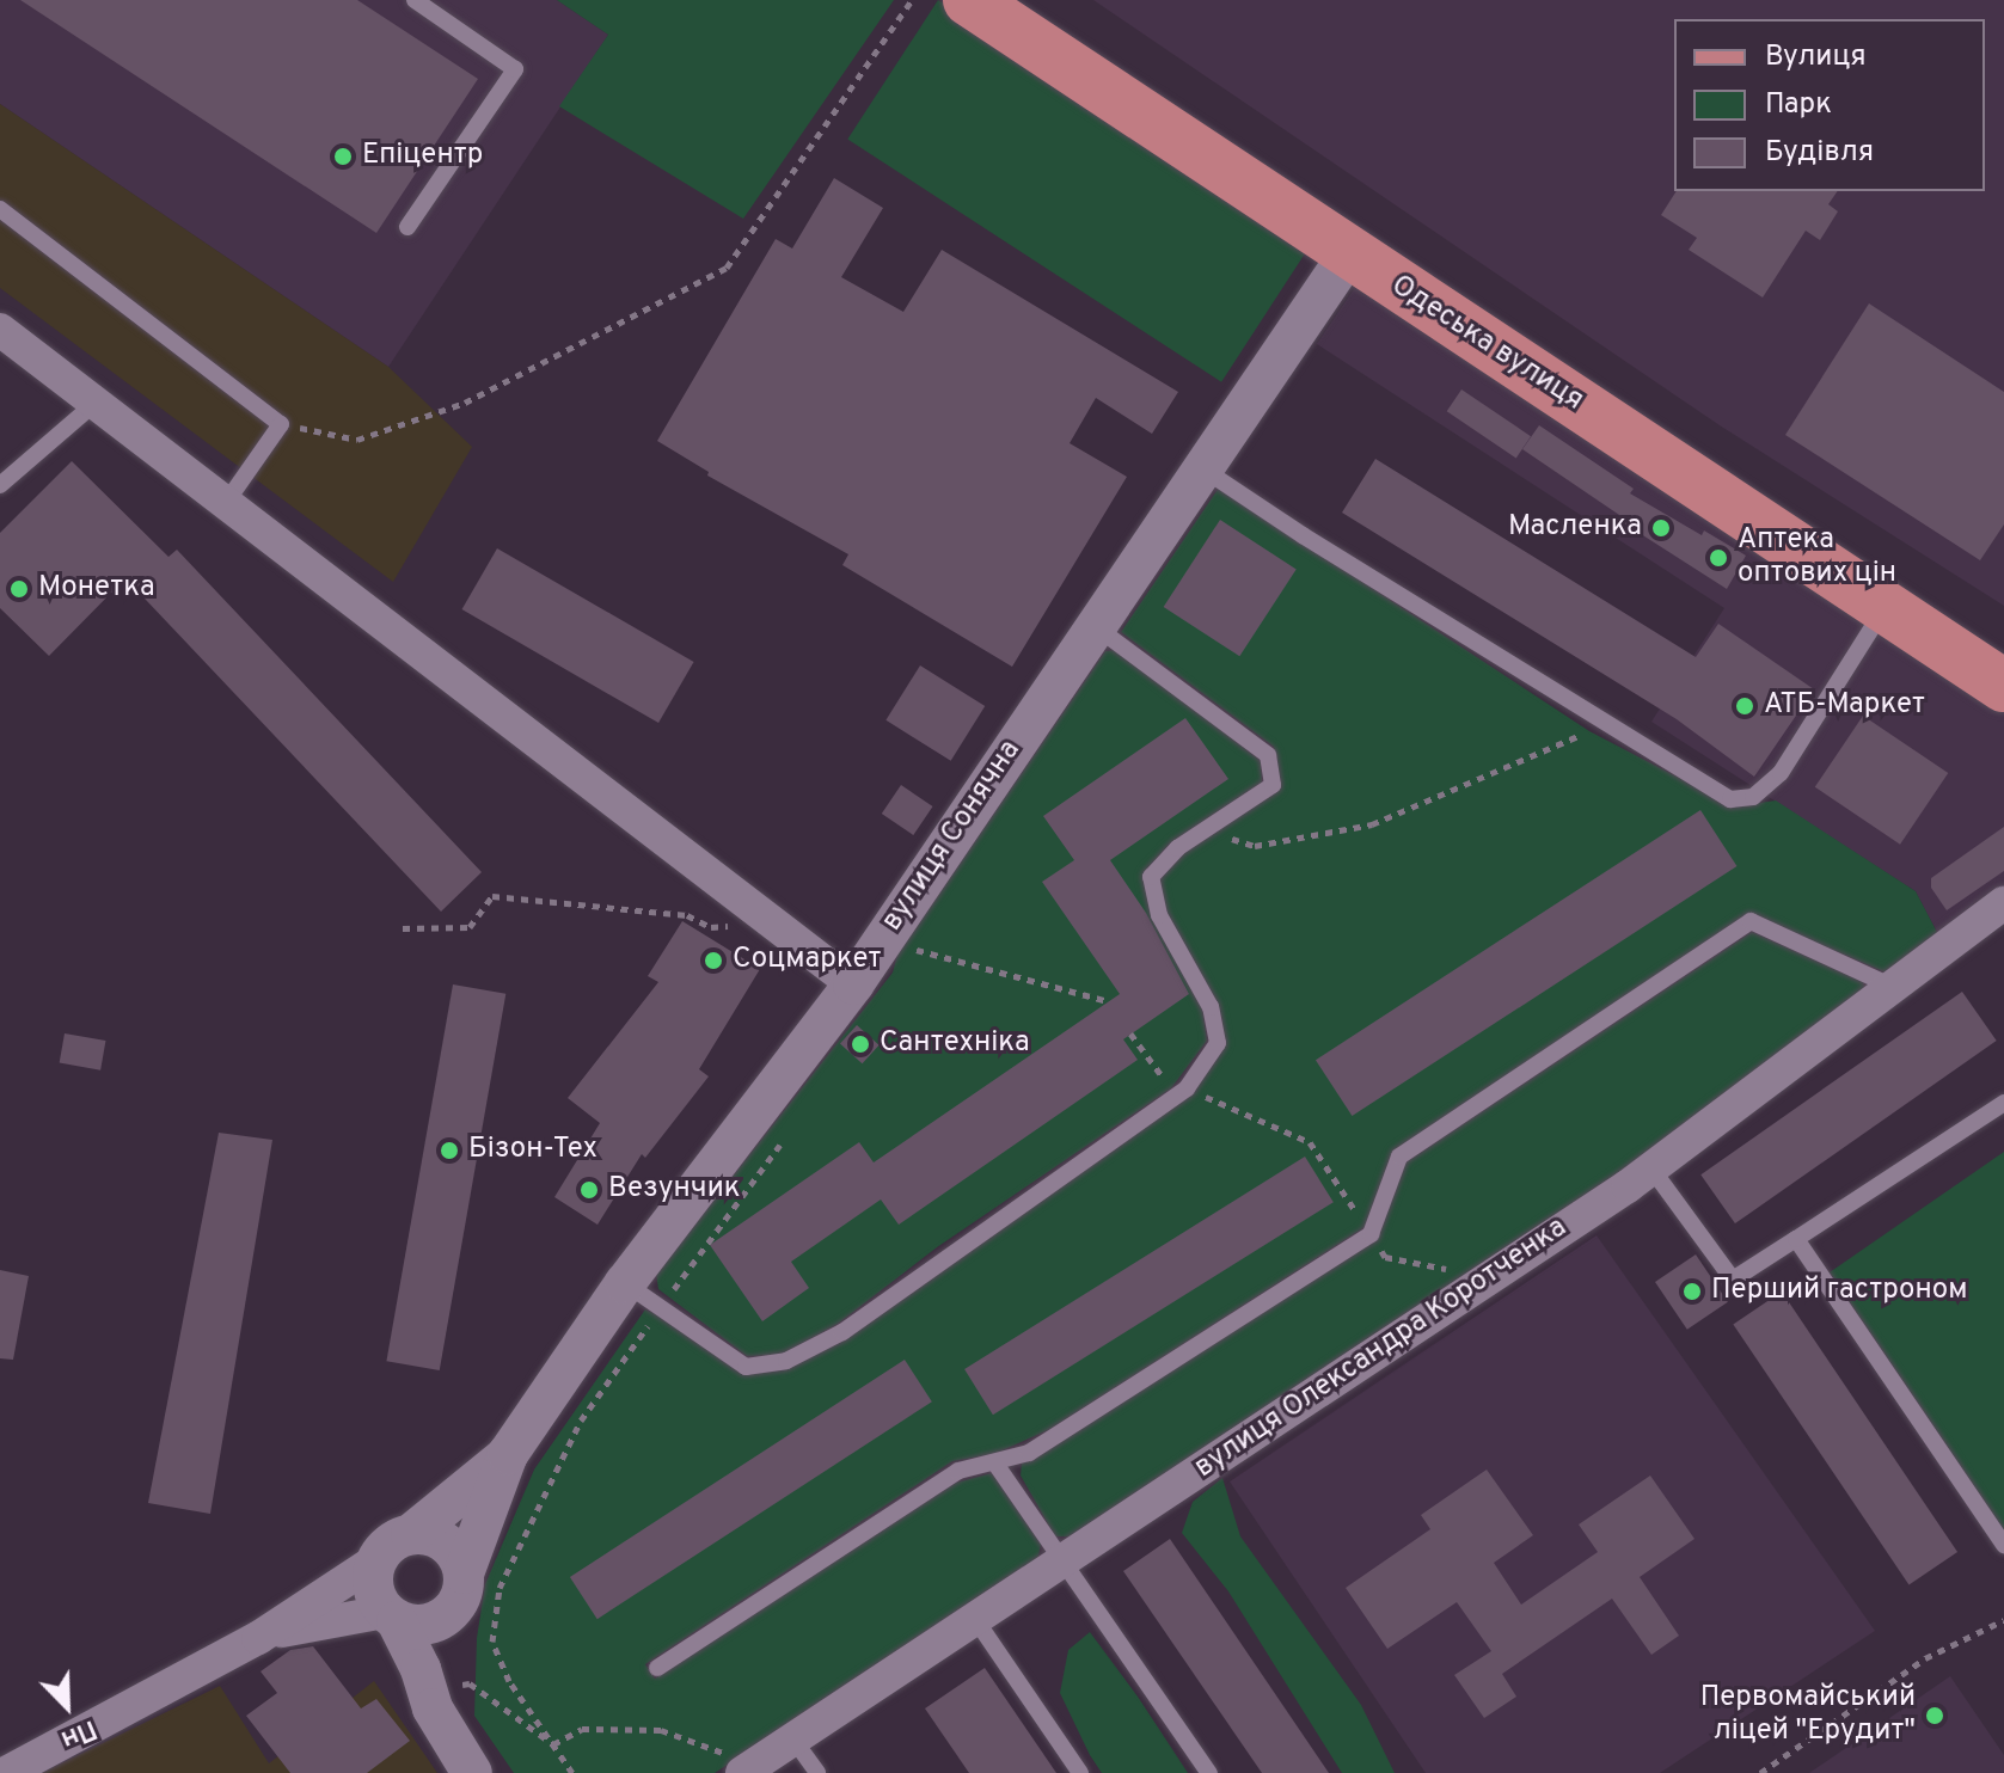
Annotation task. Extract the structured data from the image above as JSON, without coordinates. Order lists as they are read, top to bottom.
{
  "streets": {
    "main road": ["Одеська вулиця"],
    "street": ["вулиця Сонячна", "вулиця Олександра Коротченка"]
  },
  "crossings": [
    ["Одеська вулиця", "вулиця Сонячна"]
  ],
  "places": [
    "Епіцентр",
    "Масленка",
    "Аптека оптових цін",
    "Монетка",
    "АТБ-Маркет",
    "Соцмаркет",
    "Сантехніка",
    "Бізон-Тех",
    "Везунчик",
    "Перший гастроном",
    "Первомайський ліцей \"Ерудит\""
  ],
  "legend": ["Вулиця", "Парк", "Будівля"],
  "north": "bottom right"
}
